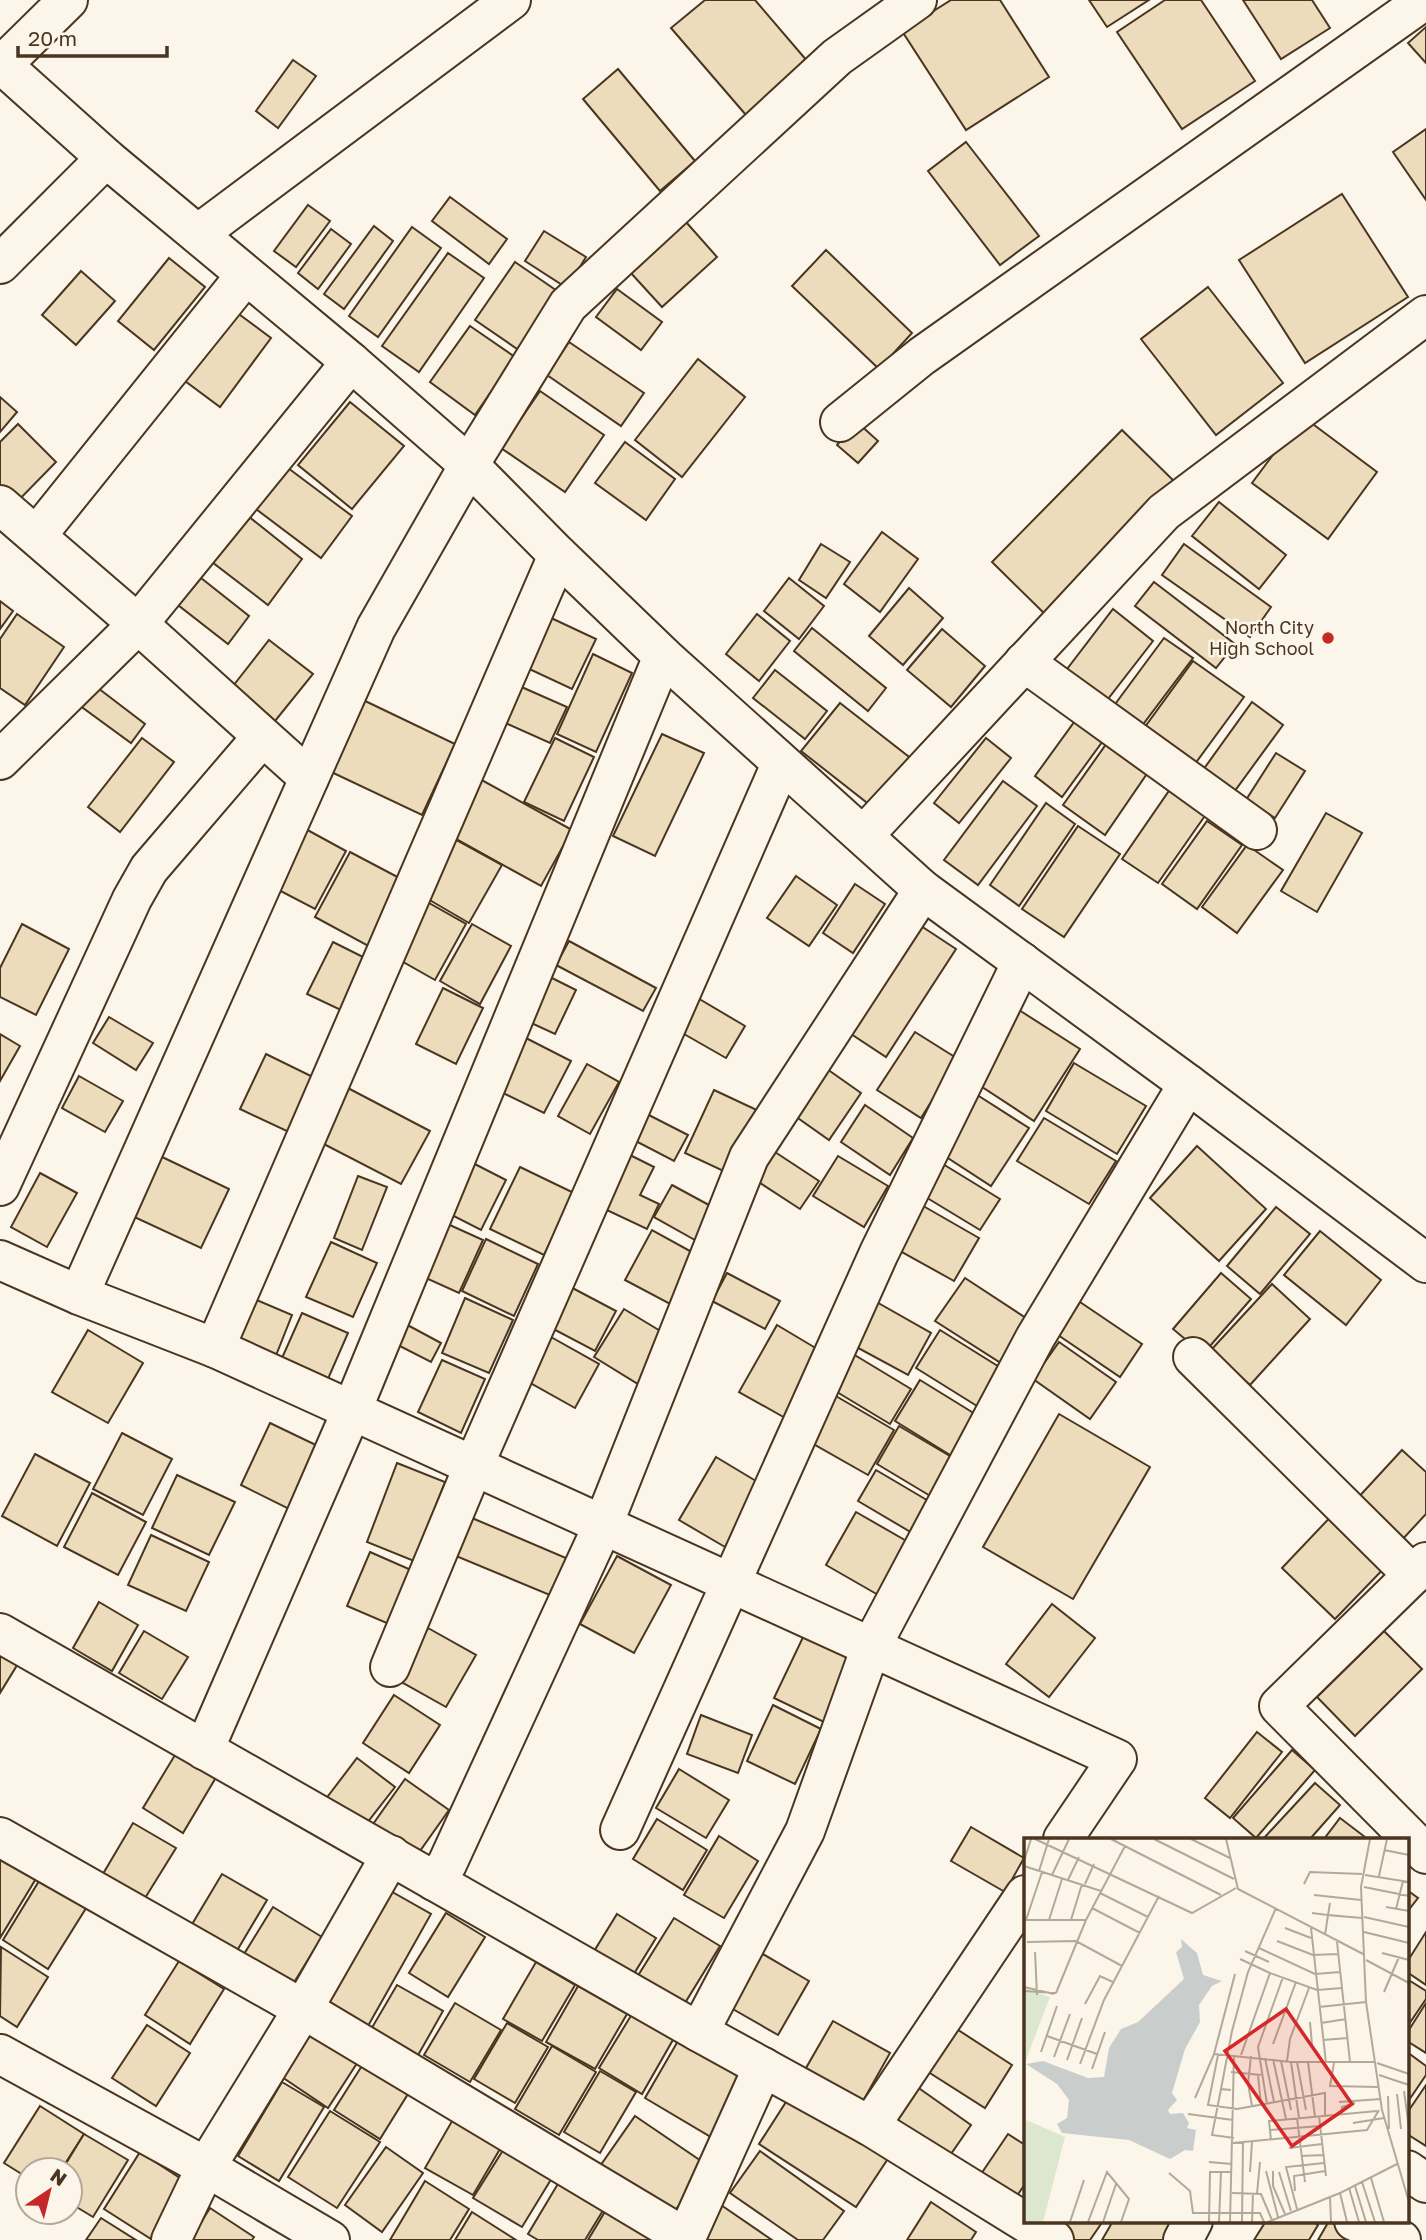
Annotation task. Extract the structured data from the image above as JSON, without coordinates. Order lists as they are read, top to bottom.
{
  "places": ["North City High School"],
  "scale_bar": "20 m",
  "north": "top right"
}
